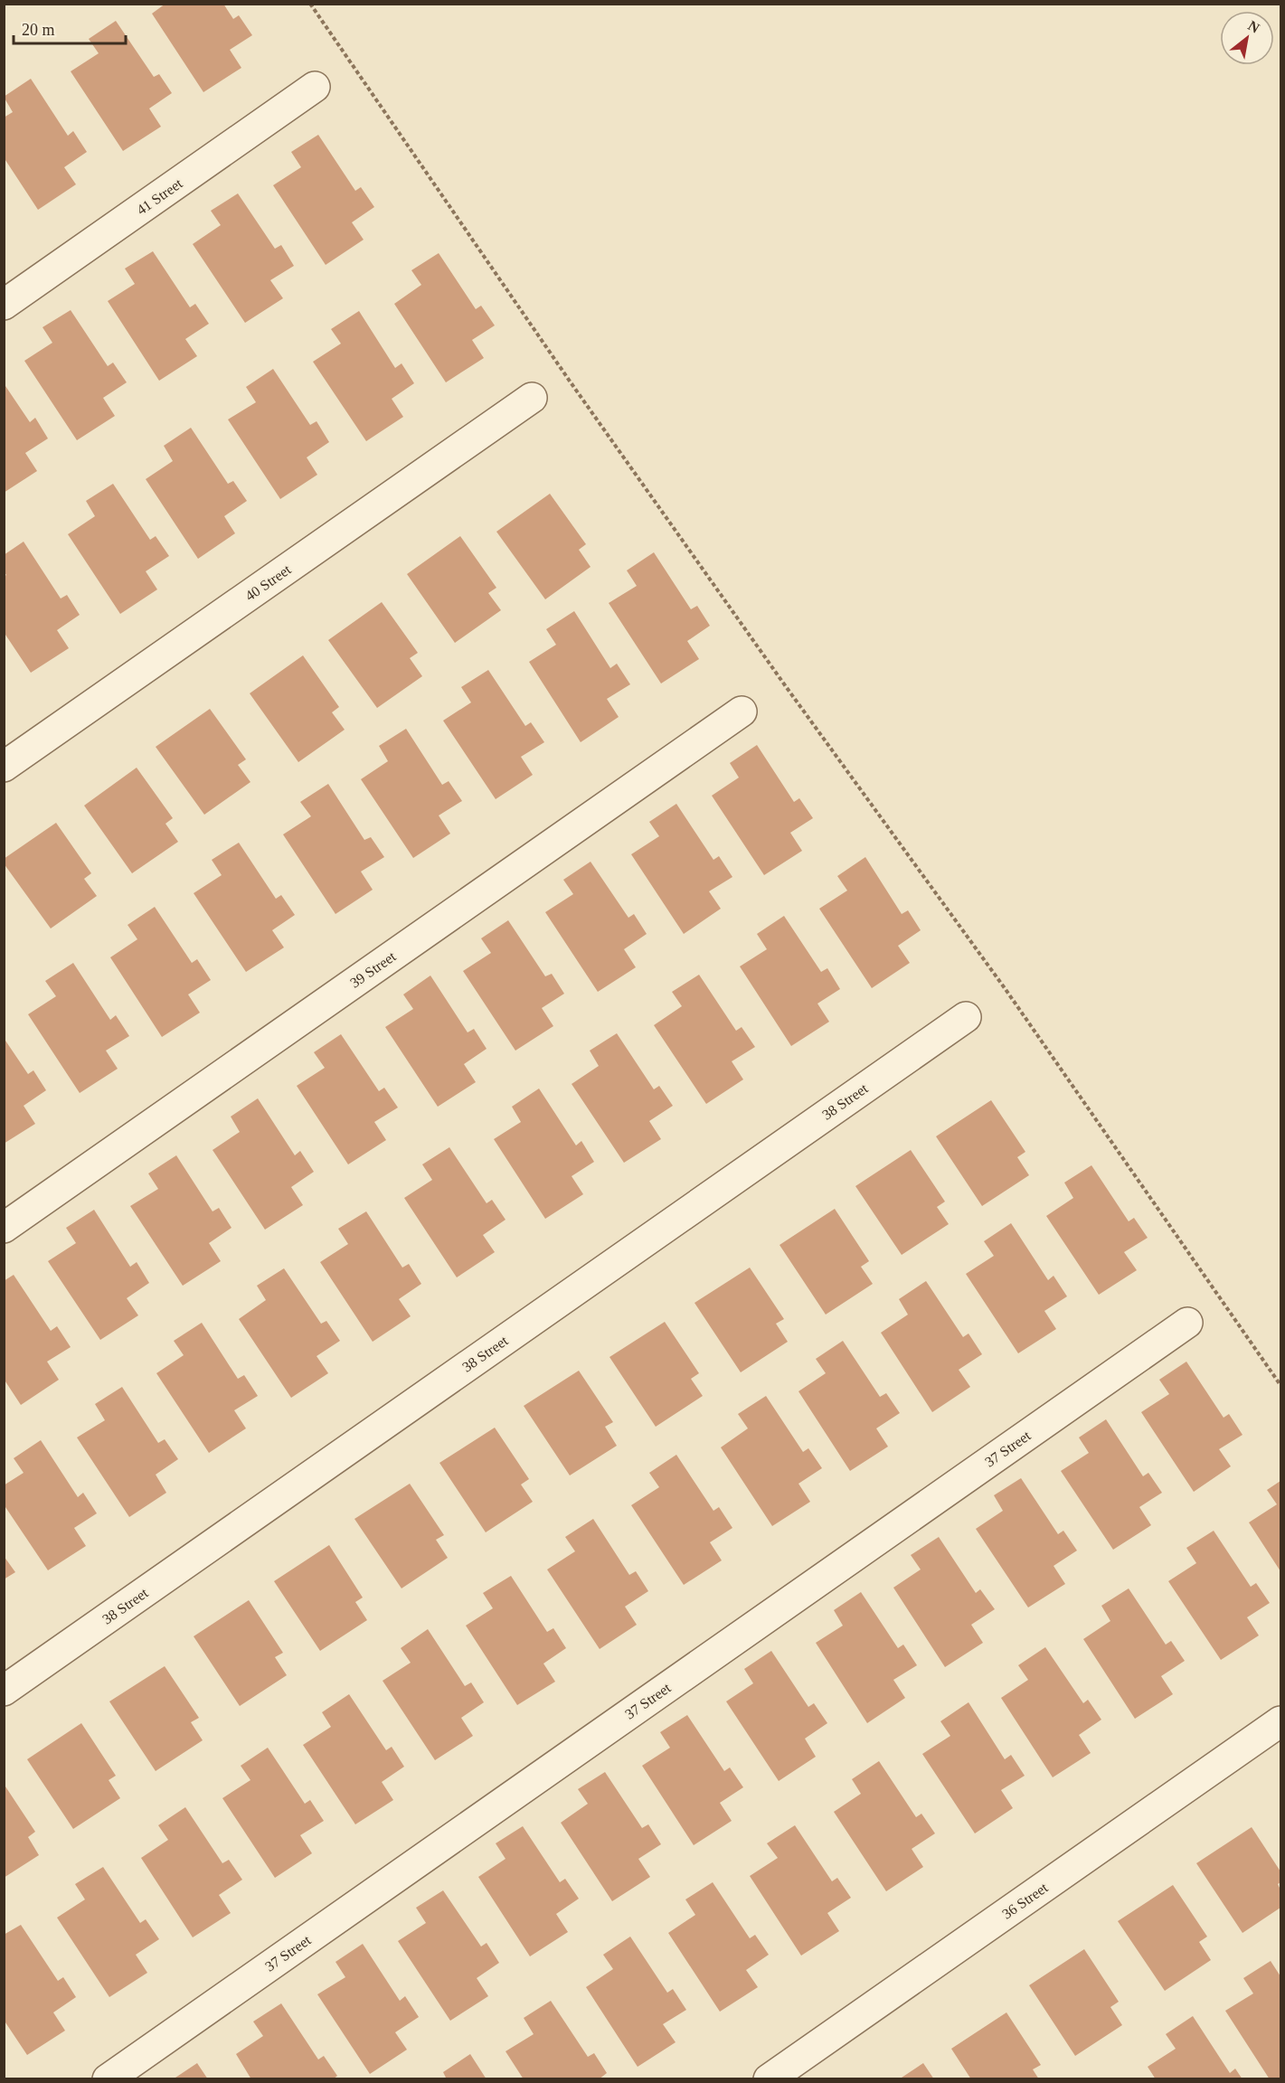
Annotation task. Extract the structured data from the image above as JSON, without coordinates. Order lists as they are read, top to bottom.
{
  "streets": {
    "street": [
      "41 Street",
      "40 Street",
      "39 Street",
      "38 Street",
      "37 Street",
      "36 Street"
    ]
  },
  "scale_bar": "20 m",
  "north": "top right"
}
